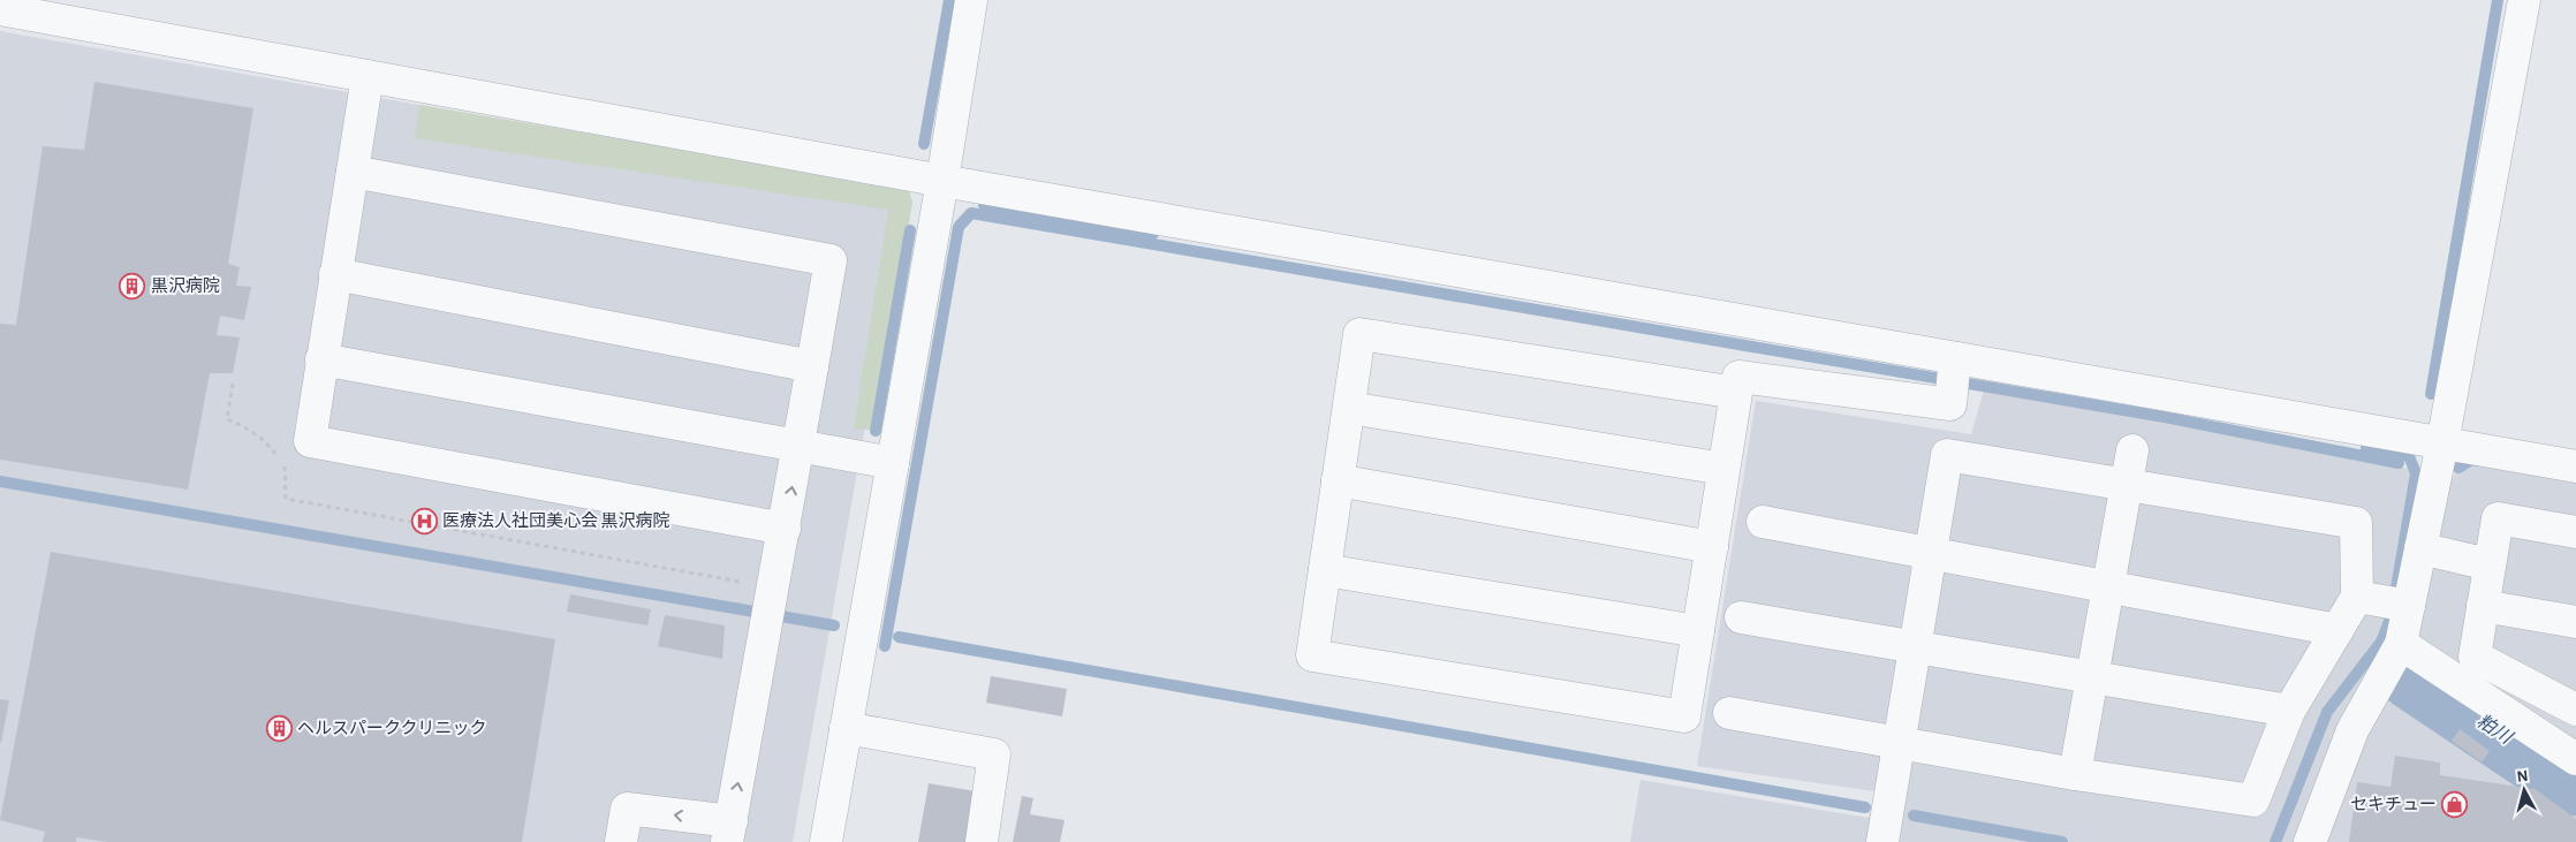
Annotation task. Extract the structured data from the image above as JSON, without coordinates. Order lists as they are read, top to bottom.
{
  "water": ["粕川"],
  "places": {
    "building": ["黒沢病院", "ヘルスパーククリニック"],
    "hospital": ["医療法人社団美心会 黒沢病院"],
    "shop": ["セキチュー"]
  },
  "north": "top"
}
